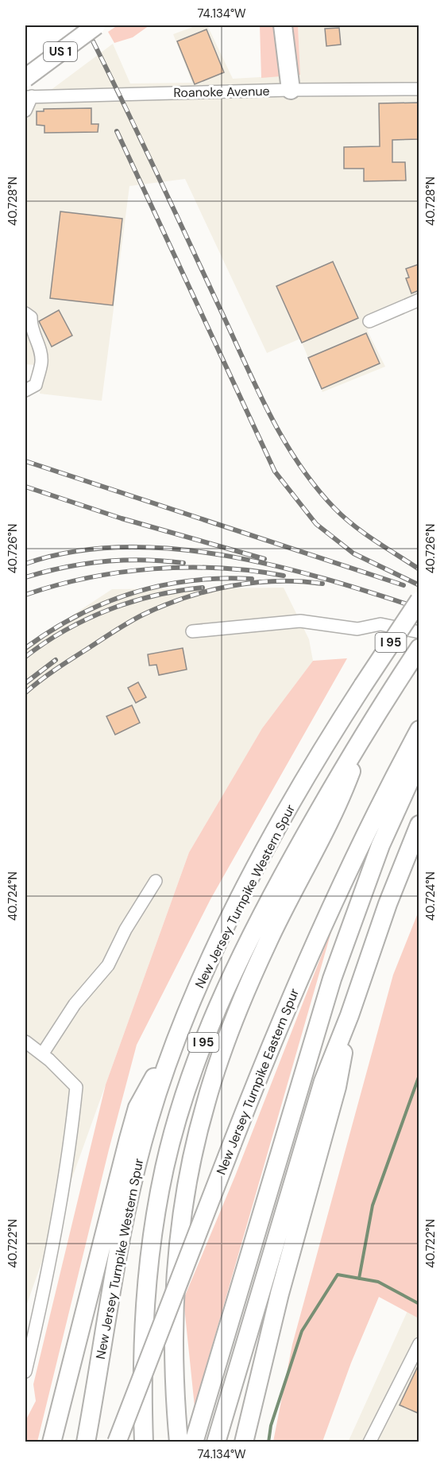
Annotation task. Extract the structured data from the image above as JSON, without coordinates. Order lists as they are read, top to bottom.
{
  "streets": {
    "highway": [
      "US 1",
      "I 95",
      "New Jersey Turnpike Western Spur",
      "New Jersey Turnpike Eastern Spur"
    ],
    "street": ["Roanoke Avenue"]
  },
  "coordinates": [
    "74.134°W",
    "40.728°N",
    "40.726°N",
    "40.724°N",
    "40.722°N"
  ]
}
